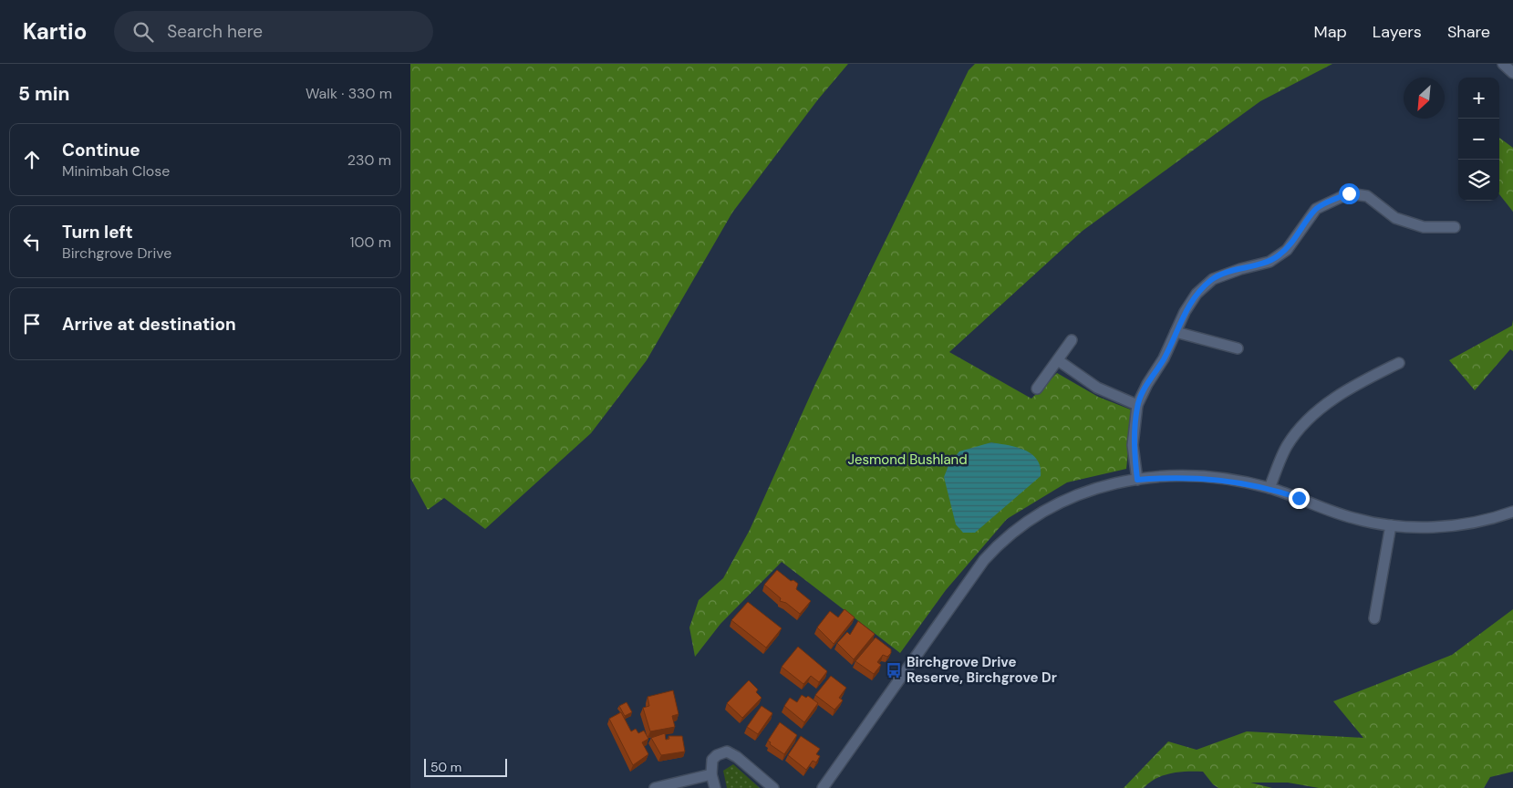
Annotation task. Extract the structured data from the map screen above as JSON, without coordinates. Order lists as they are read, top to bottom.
{
  "parks": ["Jesmond Bushland"],
  "places": {
    "bus stop": ["Birchgrove Drive Reserve, Birchgrove Dr"]
  },
  "scale_bar": "50 m",
  "north": "bottom left",
  "page": {
    "header": "Kartio",
    "search": "Search here",
    "nav": ["Map", "Layers", "Share"],
    "heading": ["5 min", "Walk · 330 m"],
    "map_buttons": ["+", "−"],
    "list": [
      ["Continue", "Minimbah Close", "230 m"],
      ["Turn left", "Birchgrove Drive", "100 m"],
      "Arrive at destination"
    ],
    "scale": "50 m"
  }
}
